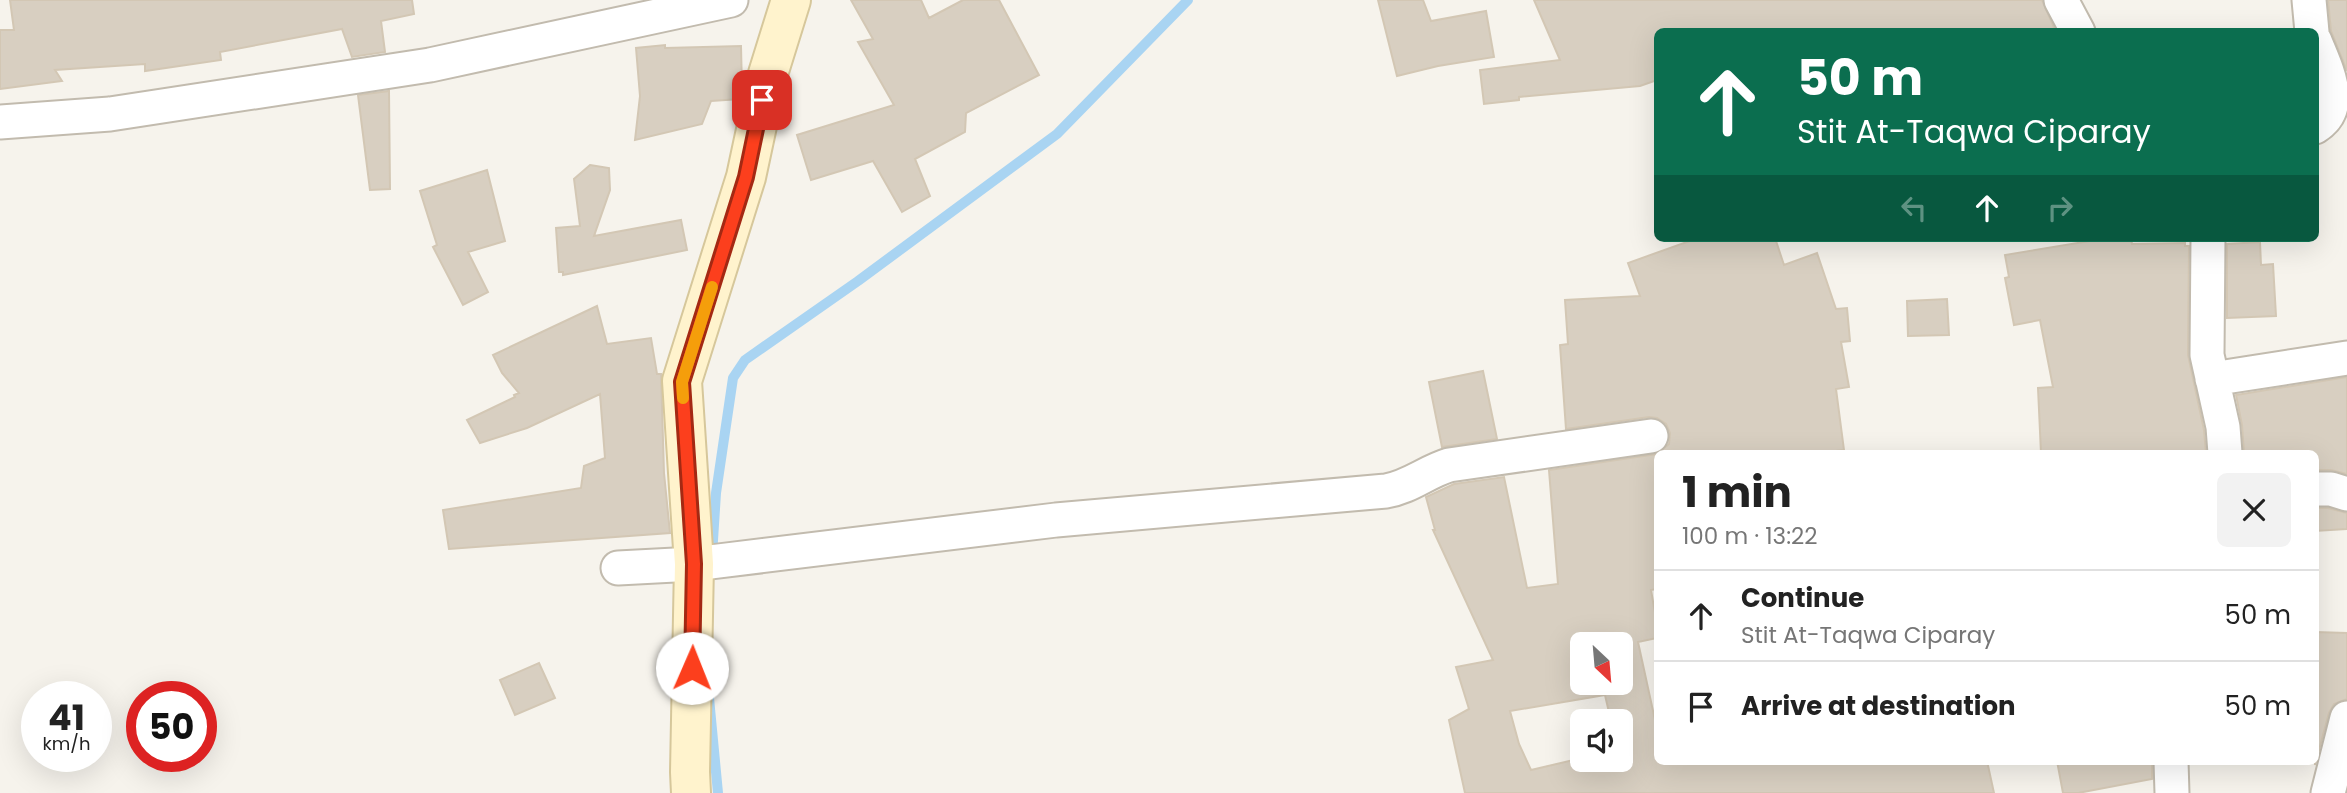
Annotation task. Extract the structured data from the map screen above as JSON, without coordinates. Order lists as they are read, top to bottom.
{
  "north": "bottom right",
  "page": {
    "turn": ["50 m", "Stit At-Taqwa Ciparay"],
    "heading": ["1 min", "100 m · 13:22"],
    "list": [
      {
        "name": "Continue",
        "note": "Stit At-Taqwa Ciparay",
        "value": "50 m"
      },
      {
        "name": "Arrive at destination",
        "value": "50 m"
      }
    ],
    "speed": "41 km/h",
    "limit": "50"
  }
}
